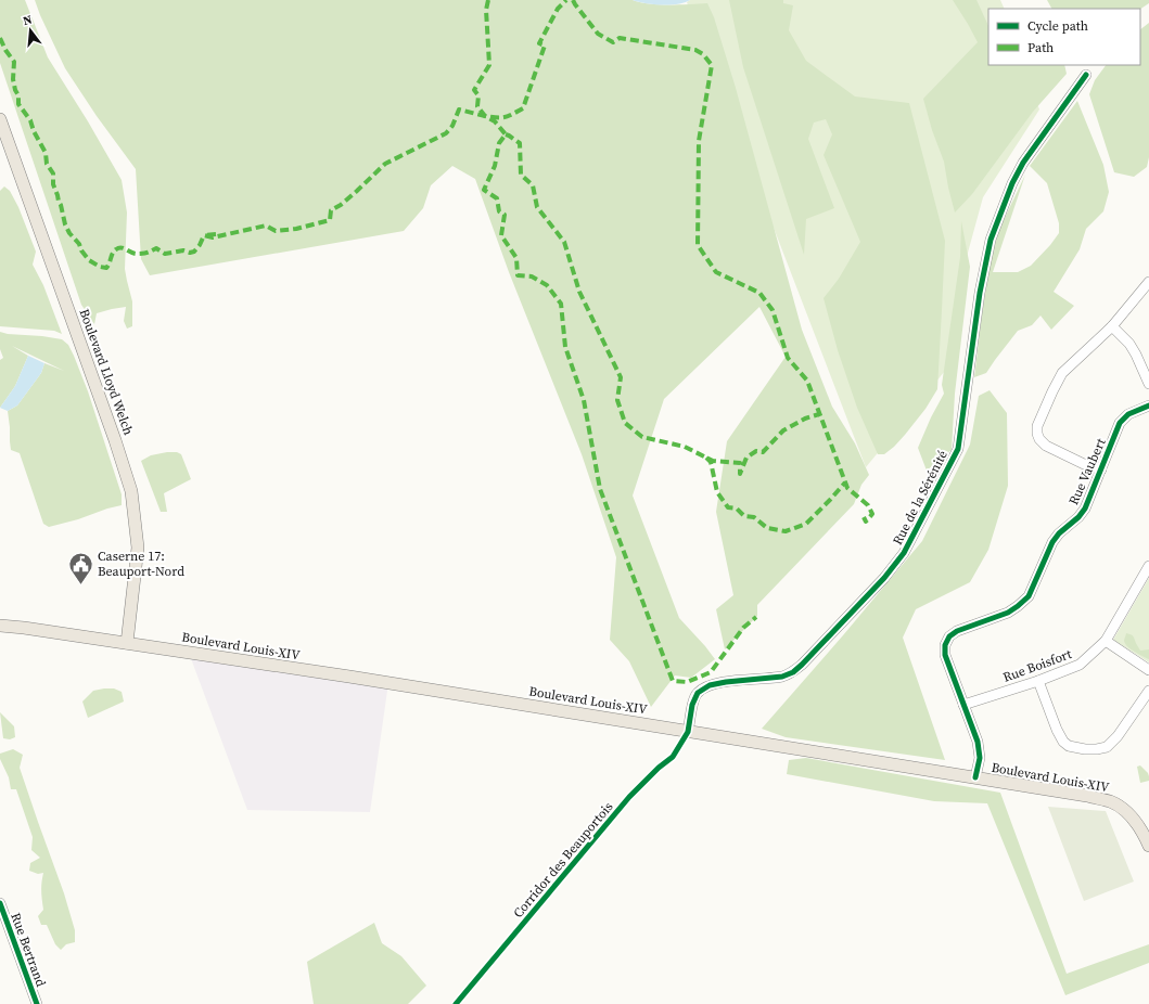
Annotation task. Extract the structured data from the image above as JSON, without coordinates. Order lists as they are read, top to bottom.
{
  "streets": {
    "main road": ["Boulevard Lloyd Welch", "Boulevard Louis-XIV"],
    "street": [
      "Rue Vaubert",
      "Rue de la Sérénité",
      "Rue Boisfort",
      "Rue Bertrand"
    ],
    "cycle path": ["Corridor des Beauportois"]
  },
  "crossings": [
    ["Boulevard Lloyd Welch", "Boulevard Louis-XIV"],
    ["Rue Vaubert", "Boulevard Louis-XIV"],
    ["Rue Vaubert", "Rue Boisfort"],
    ["Rue de la Sérénité", "Boulevard Louis-XIV"]
  ],
  "places": {
    "public building": ["Caserne 17: Beauport-Nord"]
  },
  "legend": ["Cycle path", "Path"],
  "north": "top"
}
